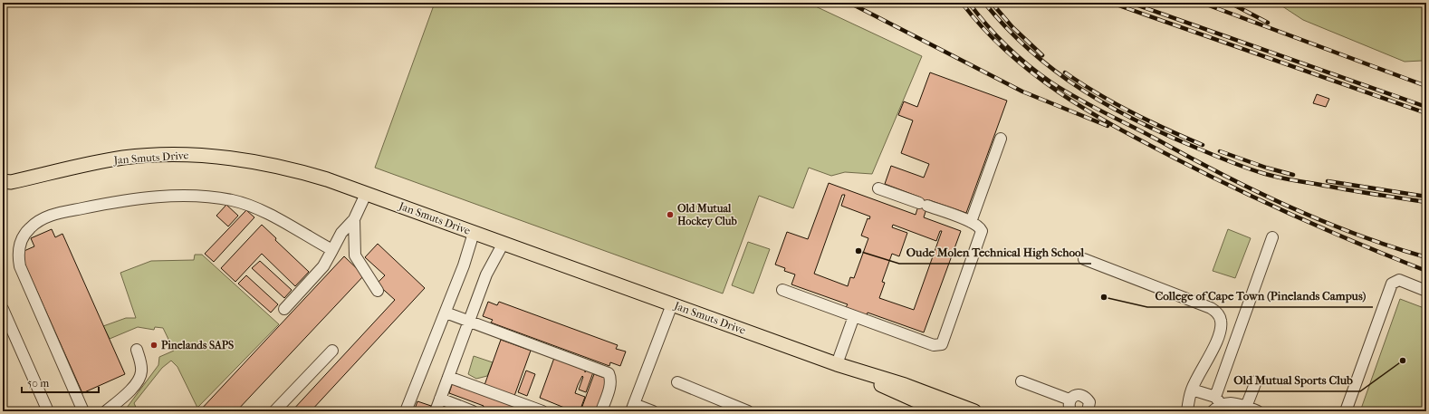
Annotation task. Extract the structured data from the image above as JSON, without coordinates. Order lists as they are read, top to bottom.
{
  "streets": {
    "main road": ["Jan Smuts Drive"]
  },
  "places": [
    "Old Mutual Hockey Club",
    "Oude Molen Technical High School",
    "College of Cape Town (Pinelands Campus)",
    "Pinelands SAPS",
    "Old Mutual Sports Club"
  ],
  "scale_bar": "50 m"
}
